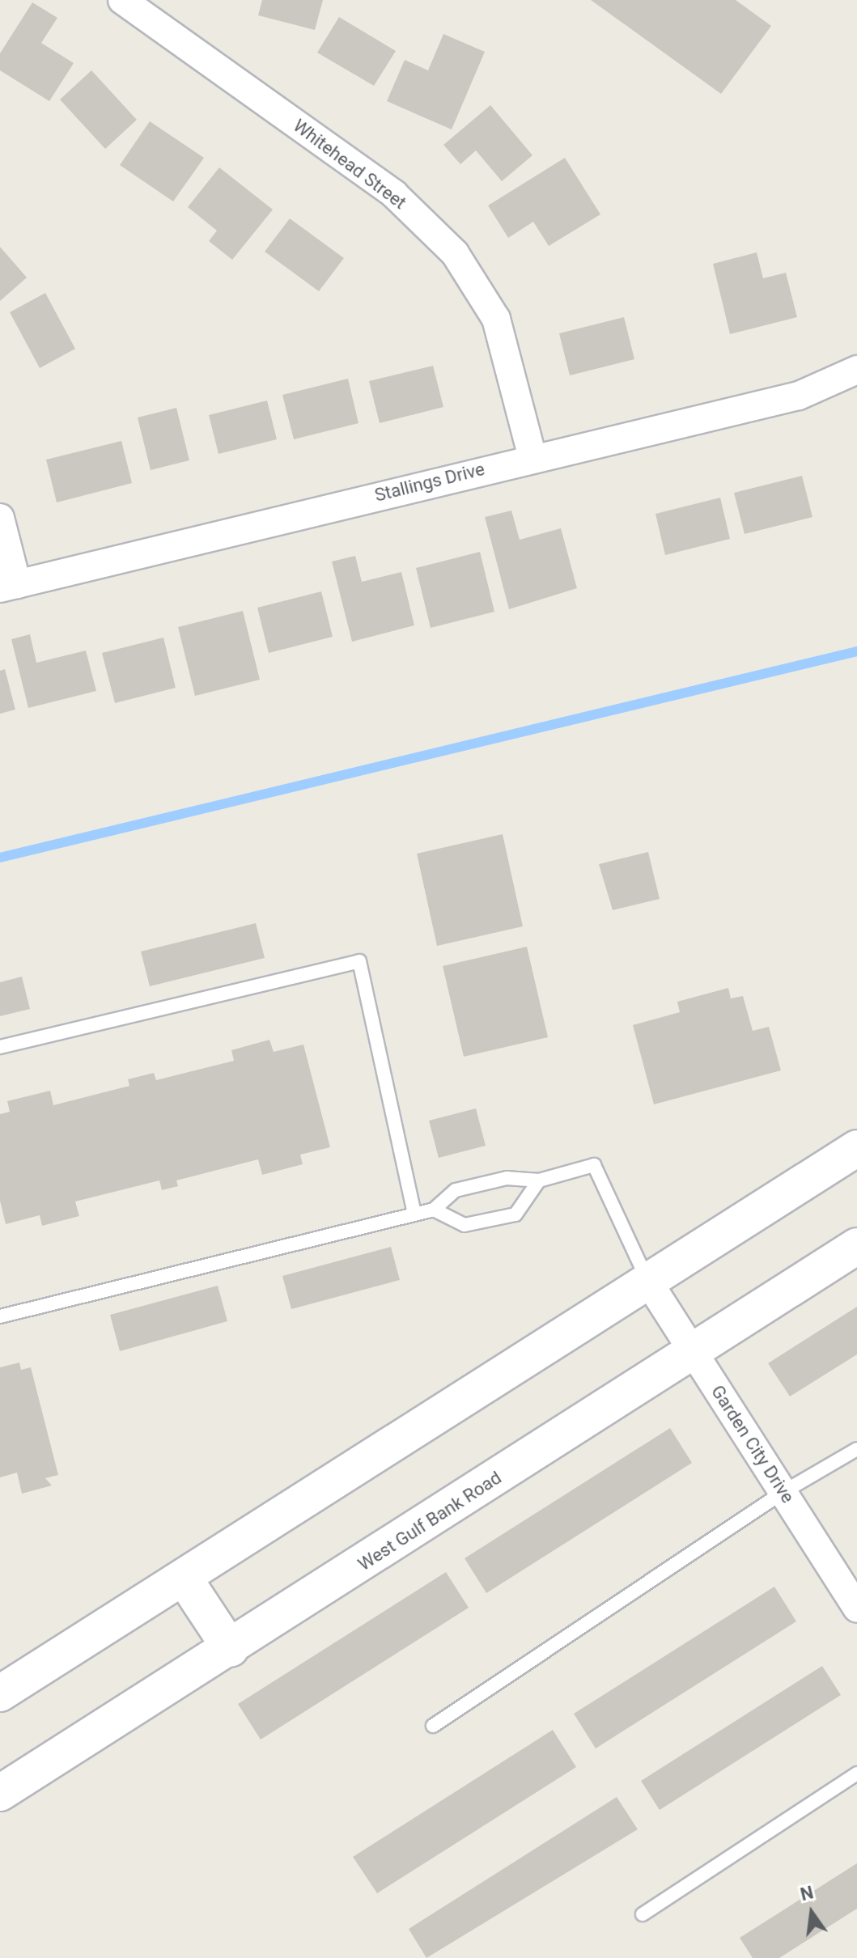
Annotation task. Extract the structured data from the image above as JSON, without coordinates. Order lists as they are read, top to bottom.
{
  "streets": {
    "main road": ["West Gulf Bank Road"],
    "street": ["Whitehead Street", "Stallings Drive", "Garden City Drive"]
  },
  "crossings": [
    ["Whitehead Street", "Stallings Drive"],
    ["Garden City Drive", "West Gulf Bank Road"]
  ],
  "north": "top"
}
